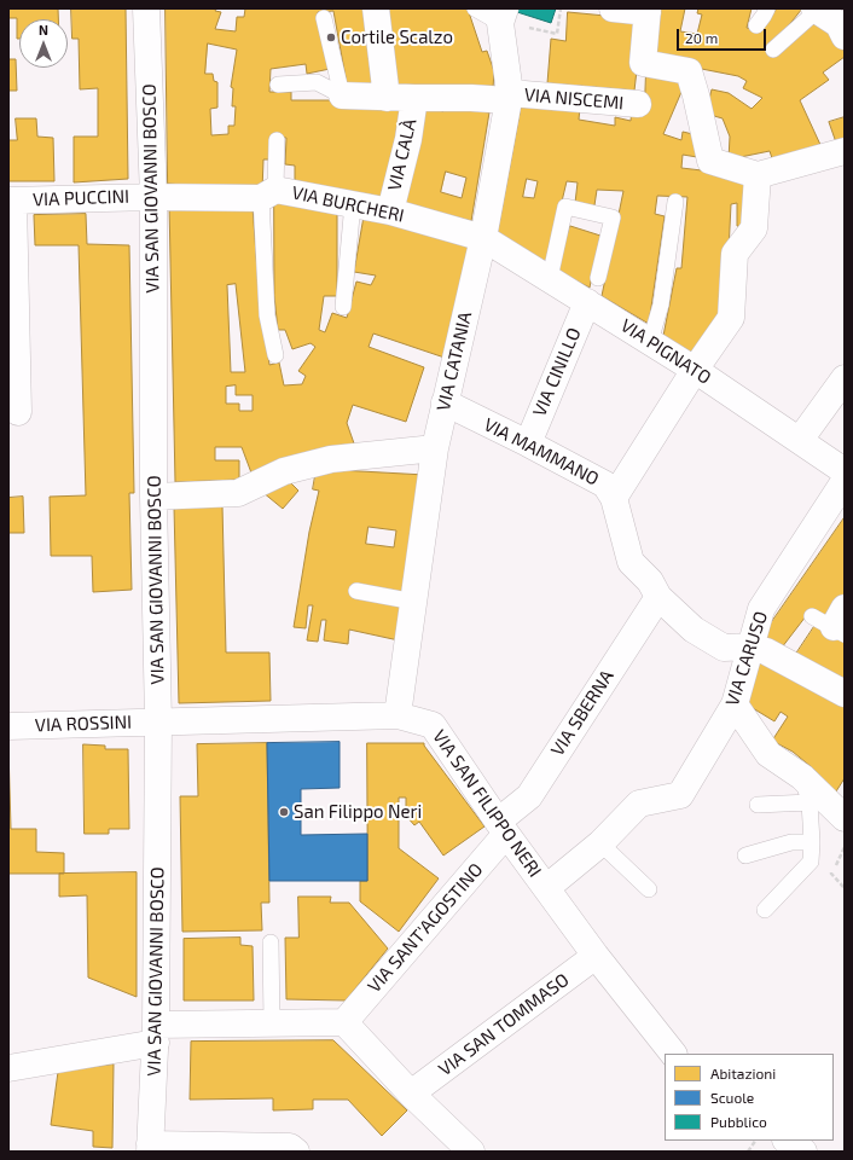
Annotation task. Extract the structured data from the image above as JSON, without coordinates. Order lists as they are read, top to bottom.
{
  "streets": {
    "street": [
      "VIA NISCEMI",
      "VIA CALÀ",
      "VIA SAN GIOVANNI BOSCO",
      "VIA PUCCINI",
      "VIA BURCHERI",
      "VIA PIGNATO",
      "VIA CATANIA",
      "VIA CINILLO",
      "VIA MAMMANO",
      "VIA CARUSO",
      "VIA SBERNA",
      "VIA ROSSINI",
      "VIA SAN FILIPPO NERI",
      "VIA SANT'AGOSTINO",
      "VIA SAN TOMMASO"
    ]
  },
  "crossings": [
    ["VIA NISCEMI", "VIA CALÀ"],
    ["VIA NISCEMI", "VIA CATANIA"],
    ["VIA CALÀ", "VIA BURCHERI"],
    ["VIA SAN GIOVANNI BOSCO", "VIA PUCCINI"],
    ["VIA SAN GIOVANNI BOSCO", "VIA BURCHERI"],
    ["VIA SAN GIOVANNI BOSCO", "VIA ROSSINI"],
    ["VIA SAN GIOVANNI BOSCO", "VIA SAN FILIPPO NERI"],
    ["VIA PUCCINI", "VIA BURCHERI"],
    ["VIA BURCHERI", "VIA PIGNATO"],
    ["VIA BURCHERI", "VIA CATANIA"],
    ["VIA PIGNATO", "VIA CATANIA"],
    ["VIA PIGNATO", "VIA CINILLO"],
    ["VIA CATANIA", "VIA MAMMANO"],
    ["VIA CATANIA", "VIA SAN FILIPPO NERI"],
    ["VIA CINILLO", "VIA MAMMANO"],
    ["VIA MAMMANO", "VIA CARUSO"],
    ["VIA MAMMANO", "VIA SBERNA"],
    ["VIA CARUSO", "VIA SAN FILIPPO NERI"],
    ["VIA SBERNA", "VIA SAN FILIPPO NERI"],
    ["VIA SBERNA", "VIA SANT'AGOSTINO"],
    ["VIA ROSSINI", "VIA SAN FILIPPO NERI"],
    ["VIA SAN FILIPPO NERI", "VIA SANT'AGOSTINO"],
    ["VIA SAN FILIPPO NERI", "VIA SAN TOMMASO"]
  ],
  "places": ["Cortile Scalzo", "San Filippo Neri"],
  "legend": ["Abitazioni", "Scuole", "Pubblico"],
  "scale_bar": "20 m",
  "north": "top"
}
